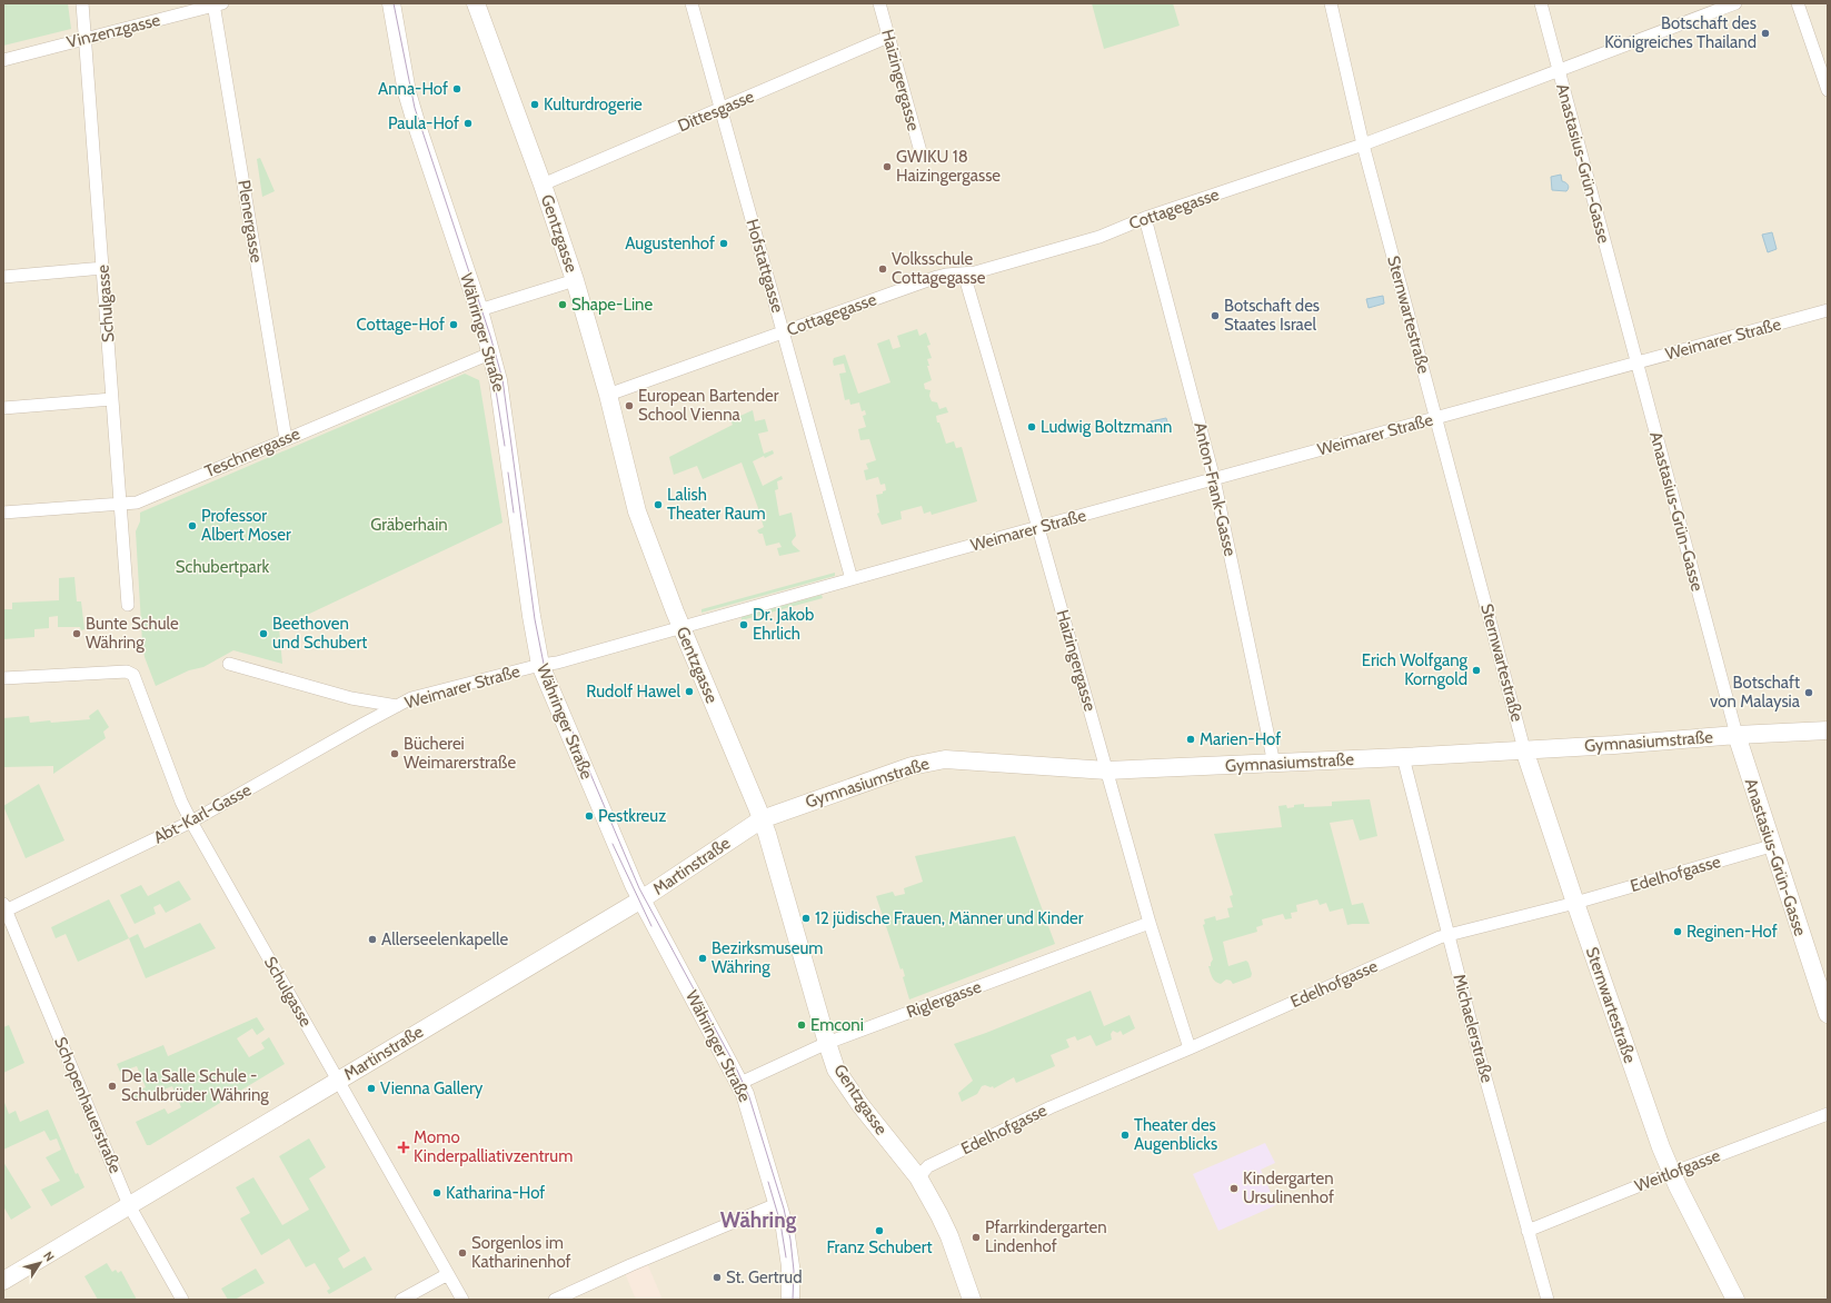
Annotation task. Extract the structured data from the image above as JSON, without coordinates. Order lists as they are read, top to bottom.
{
  "streets": {
    "street": [
      "Vinzenzgasse",
      "Haizingergasse",
      "Dittesgasse",
      "Anastasius-Grün-Gasse",
      "Cottagegasse",
      "Plenergasse",
      "Gentzgasse",
      "Hofstattgasse",
      "Schulgasse",
      "Sternwartestraße",
      "Währinger Straße",
      "Weimarer Straße",
      "Teschnergasse",
      "Anton-Frank-Gasse",
      "Gymnasiumstraße",
      "Abt-Karl-Gasse",
      "Martinstraße",
      "Edelhofgasse",
      "Riglergasse",
      "Michaelerstraße",
      "Schopenhauerstraße",
      "Weitlofgasse"
    ]
  },
  "crossings": [
    ["Vinzenzgasse", "Plenergasse"],
    ["Vinzenzgasse", "Schulgasse"],
    ["Haizingergasse", "Dittesgasse"],
    ["Haizingergasse", "Cottagegasse"],
    ["Haizingergasse", "Weimarer Straße"],
    ["Haizingergasse", "Gymnasiumstraße"],
    ["Haizingergasse", "Edelhofgasse"],
    ["Haizingergasse", "Riglergasse"],
    ["Dittesgasse", "Gentzgasse"],
    ["Dittesgasse", "Hofstattgasse"],
    ["Anastasius-Grün-Gasse", "Cottagegasse"],
    ["Anastasius-Grün-Gasse", "Weimarer Straße"],
    ["Anastasius-Grün-Gasse", "Gymnasiumstraße"],
    ["Anastasius-Grün-Gasse", "Edelhofgasse"],
    ["Cottagegasse", "Gentzgasse"],
    ["Cottagegasse", "Hofstattgasse"],
    ["Cottagegasse", "Sternwartestraße"],
    ["Cottagegasse", "Anton-Frank-Gasse"],
    ["Plenergasse", "Teschnergasse"],
    ["Gentzgasse", "Weimarer Straße"],
    ["Gentzgasse", "Gymnasiumstraße"],
    ["Gentzgasse", "Martinstraße"],
    ["Gentzgasse", "Edelhofgasse"],
    ["Gentzgasse", "Riglergasse"],
    ["Hofstattgasse", "Weimarer Straße"],
    ["Schulgasse", "Teschnergasse"],
    ["Schulgasse", "Abt-Karl-Gasse"],
    ["Schulgasse", "Martinstraße"],
    ["Sternwartestraße", "Weimarer Straße"],
    ["Sternwartestraße", "Gymnasiumstraße"],
    ["Sternwartestraße", "Edelhofgasse"],
    ["Sternwartestraße", "Weitlofgasse"],
    ["Währinger Straße", "Weimarer Straße"],
    ["Währinger Straße", "Teschnergasse"],
    ["Währinger Straße", "Martinstraße"],
    ["Währinger Straße", "Riglergasse"],
    ["Weimarer Straße", "Anton-Frank-Gasse"],
    ["Weimarer Straße", "Abt-Karl-Gasse"],
    ["Anton-Frank-Gasse", "Gymnasiumstraße"],
    ["Gymnasiumstraße", "Martinstraße"],
    ["Gymnasiumstraße", "Michaelerstraße"],
    ["Abt-Karl-Gasse", "Schopenhauerstraße"],
    ["Martinstraße", "Schopenhauerstraße"],
    ["Edelhofgasse", "Michaelerstraße"],
    ["Michaelerstraße", "Weitlofgasse"]
  ],
  "districts": ["Währing"],
  "parks": ["Gräberhain", "Schubertpark"],
  "places": {
    "other": [
      "Botschaft des Königreiches Thailand",
      "Anna-Hof",
      "Kulturdrogerie",
      "Paula-Hof",
      "GWIKU 18 Haizingergasse",
      "Augustenhof",
      "Volksschule Cottagegasse",
      "Shape-Line",
      "Botschaft des Staates Israel",
      "Cottage-Hof",
      "European Bartender School Vienna",
      "Ludwig Boltzmann",
      "Lalish Theater Raum",
      "Professor Albert Moser",
      "Dr. Jakob Ehrlich",
      "Bunte Schule Währing",
      "Beethoven und Schubert",
      "Erich Wolfgang Korngold",
      "Rudolf Hawel",
      "Botschaft von Malaysia",
      "Marien-Hof",
      "Bücherei Weimarerstraße",
      "Pestkreuz",
      "12 jüdische Frauen, Männer und Kinder",
      "Reginen-Hof",
      "Allerseelenkapelle",
      "Bezirksmuseum Währing",
      "Emconi",
      "De la Salle Schule - Schulbrüder Währing",
      "Vienna Gallery",
      "Theater des Augenblicks",
      "Kindergarten Ursulinenhof",
      "Katharina-Hof",
      "Franz Schubert",
      "Pfarrkindergarten Lindenhof",
      "Sorgenlos im Katharinenhof",
      "St. Gertrud"
    ],
    "health": ["Momo Kinderpalliativzentrum"]
  },
  "north": "top right"
}
